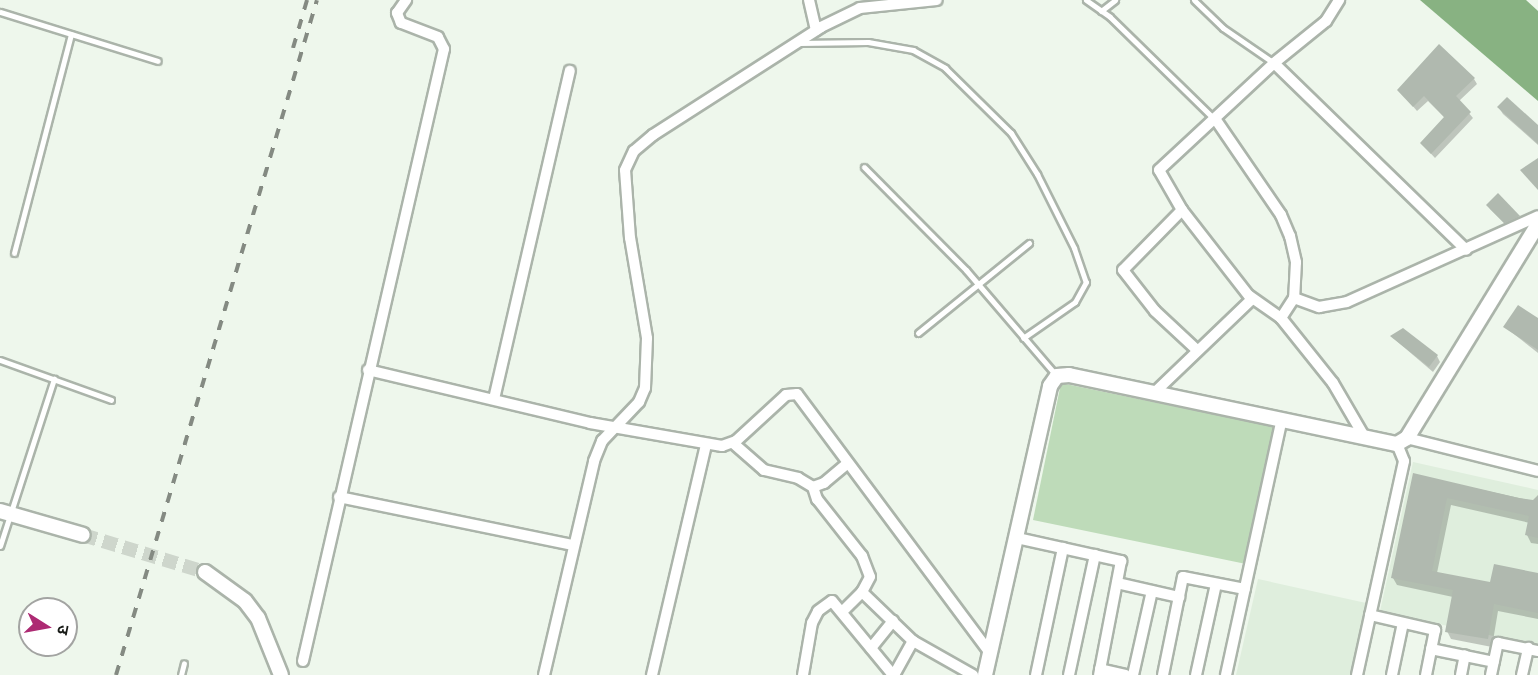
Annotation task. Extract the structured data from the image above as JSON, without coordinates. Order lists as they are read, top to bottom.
{
  "north": "right"
}
